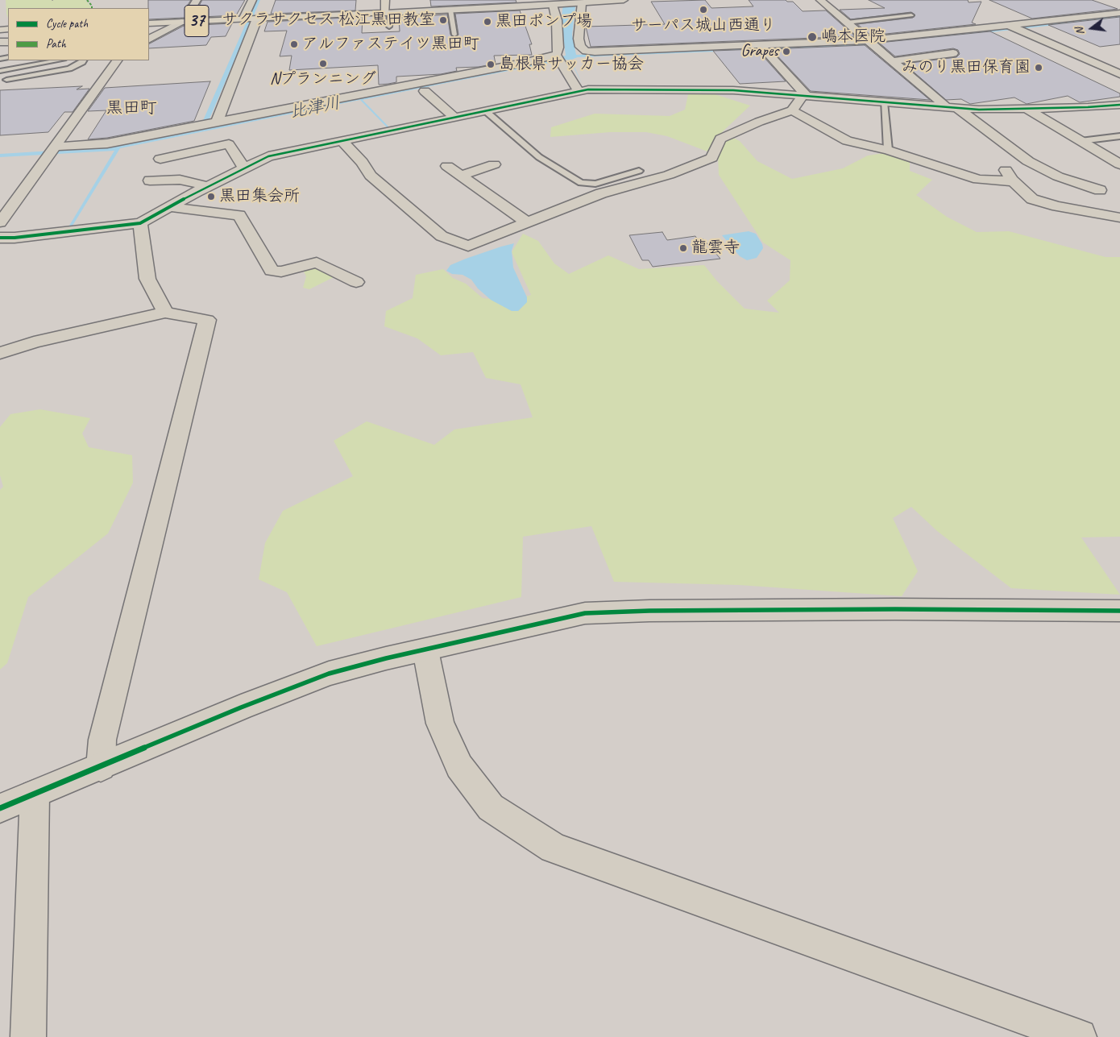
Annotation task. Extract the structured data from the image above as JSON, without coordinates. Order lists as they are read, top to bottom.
{
  "streets": {
    "main road": ["37"]
  },
  "districts": ["黒田町"],
  "water": ["比津川"],
  "places": [
    "サーパス城山西通り",
    "サクラサクセス 松江黒田教室",
    "黒田ポンプ場",
    "嶋本医院",
    "アルファステイツ黒田町",
    "Grapes",
    "Nプランニング",
    "島根県サッカー協会",
    "みのり黒田保育園",
    "黒田集会所",
    "龍雲寺"
  ],
  "legend": ["Cycle path", "Path"],
  "north": "left"
}
